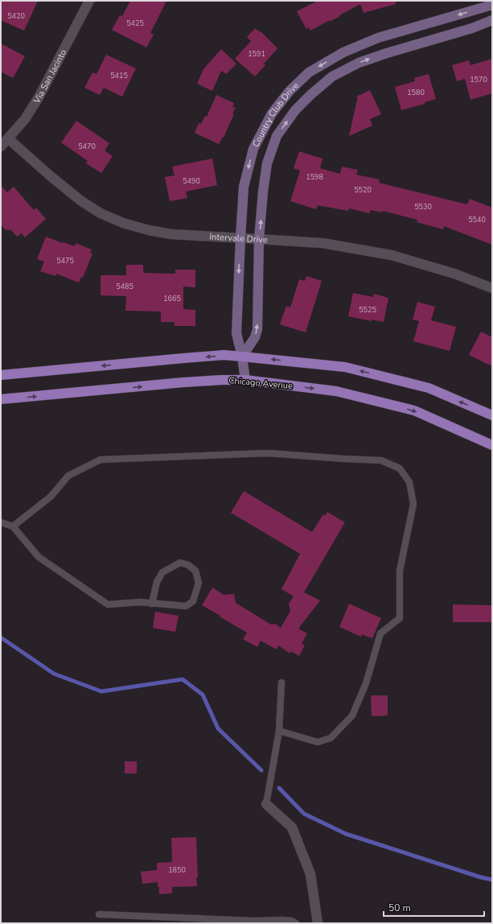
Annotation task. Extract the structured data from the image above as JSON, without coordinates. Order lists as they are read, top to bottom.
{
  "streets": {
    "main road": ["Chicago Avenue"],
    "street": ["Via San Jacinto", "Country Club Drive", "Intervale Drive"]
  },
  "crossings": [
    ["Via San Jacinto", "Intervale Drive"],
    ["Country Club Drive", "Intervale Drive"],
    ["Country Club Drive", "Chicago Avenue"]
  ],
  "house_numbers": [
    "5420",
    "5425",
    "1591",
    "5415",
    "1570",
    "1580",
    "5470",
    "1598",
    "5490",
    "5520",
    "5530",
    "5540",
    "5475",
    "5485",
    "1665",
    "5525",
    "1850"
  ],
  "scale_bar": "50 m"
}
